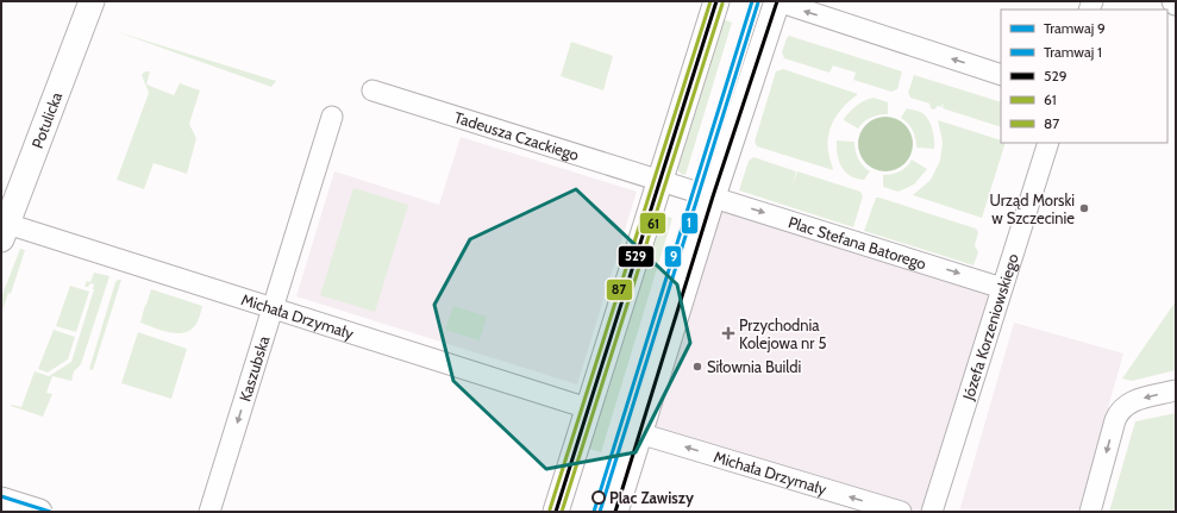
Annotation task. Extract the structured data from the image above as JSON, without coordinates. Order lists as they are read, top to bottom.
{
  "streets": {
    "street": [
      "Potulicka",
      "Tadeusza Czackiego",
      "Plac Stefana Batorego",
      "Michała Drzymały",
      "Józefa Korzeniowskiego",
      "Kaszubska"
    ]
  },
  "crossings": [
    ["Potulicka", "Michała Drzymały"],
    ["Tadeusza Czackiego", "Plac Stefana Batorego"],
    ["Plac Stefana Batorego", "Józefa Korzeniowskiego"],
    ["Michała Drzymały", "Kaszubska"]
  ],
  "one_way": ["Plac Stefana Batorego", "Kaszubska"],
  "places": {
    "other": ["Urząd Morski w Szczecinie", "Siłownia Buildi", "Plac Zawiszy"],
    "health": ["Przychodnia Kolejowa nr 5"]
  },
  "lines": [
    "tram line 9",
    "transit line 529",
    "transit line 87",
    "tram line 1",
    "transit line 61"
  ],
  "legend": [
    "Tramwaj 9",
    "Tramwaj 1",
    "529",
    "61",
    "87"
  ]
}
